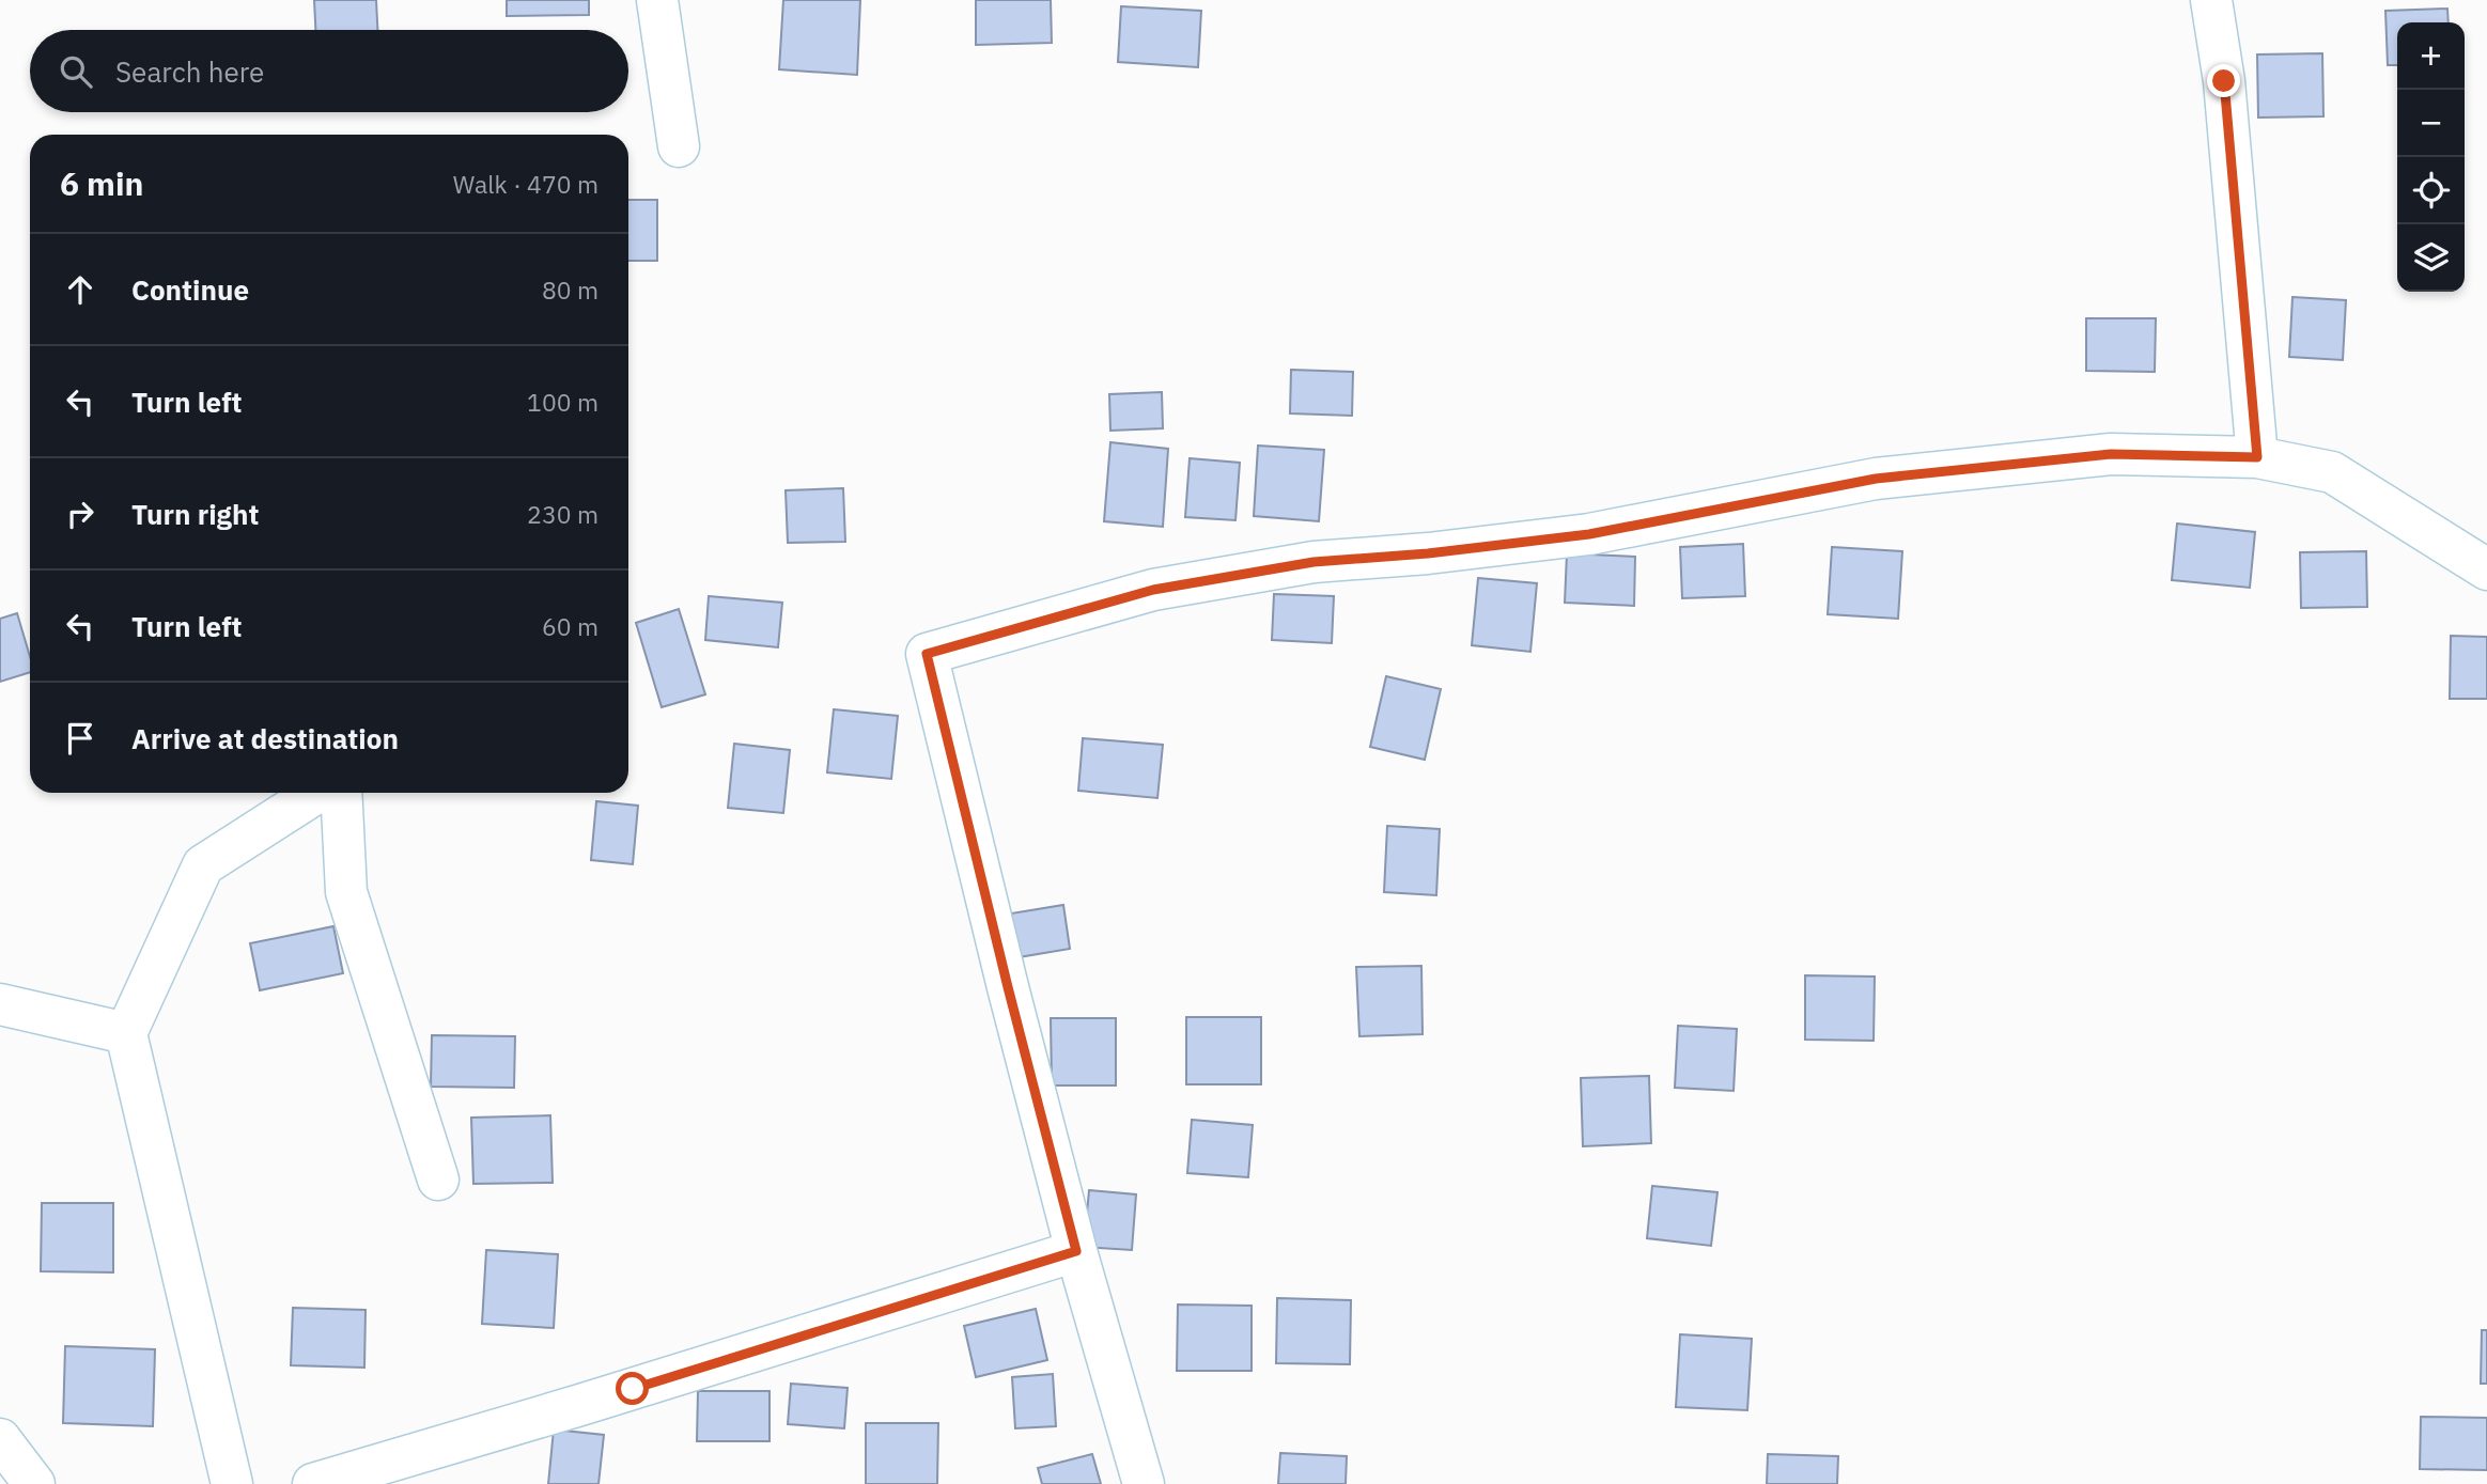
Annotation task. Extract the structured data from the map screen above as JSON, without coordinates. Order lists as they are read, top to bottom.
{
  "page": {
    "map_buttons": ["+", "−"],
    "search": "Search here",
    "heading": ["6 min", "Walk · 470 m"],
    "list": [
      ["Continue", "80 m"],
      ["Turn left", "100 m"],
      ["Turn right", "230 m"],
      ["Turn left", "60 m"],
      "Arrive at destination"
    ]
  }
}
